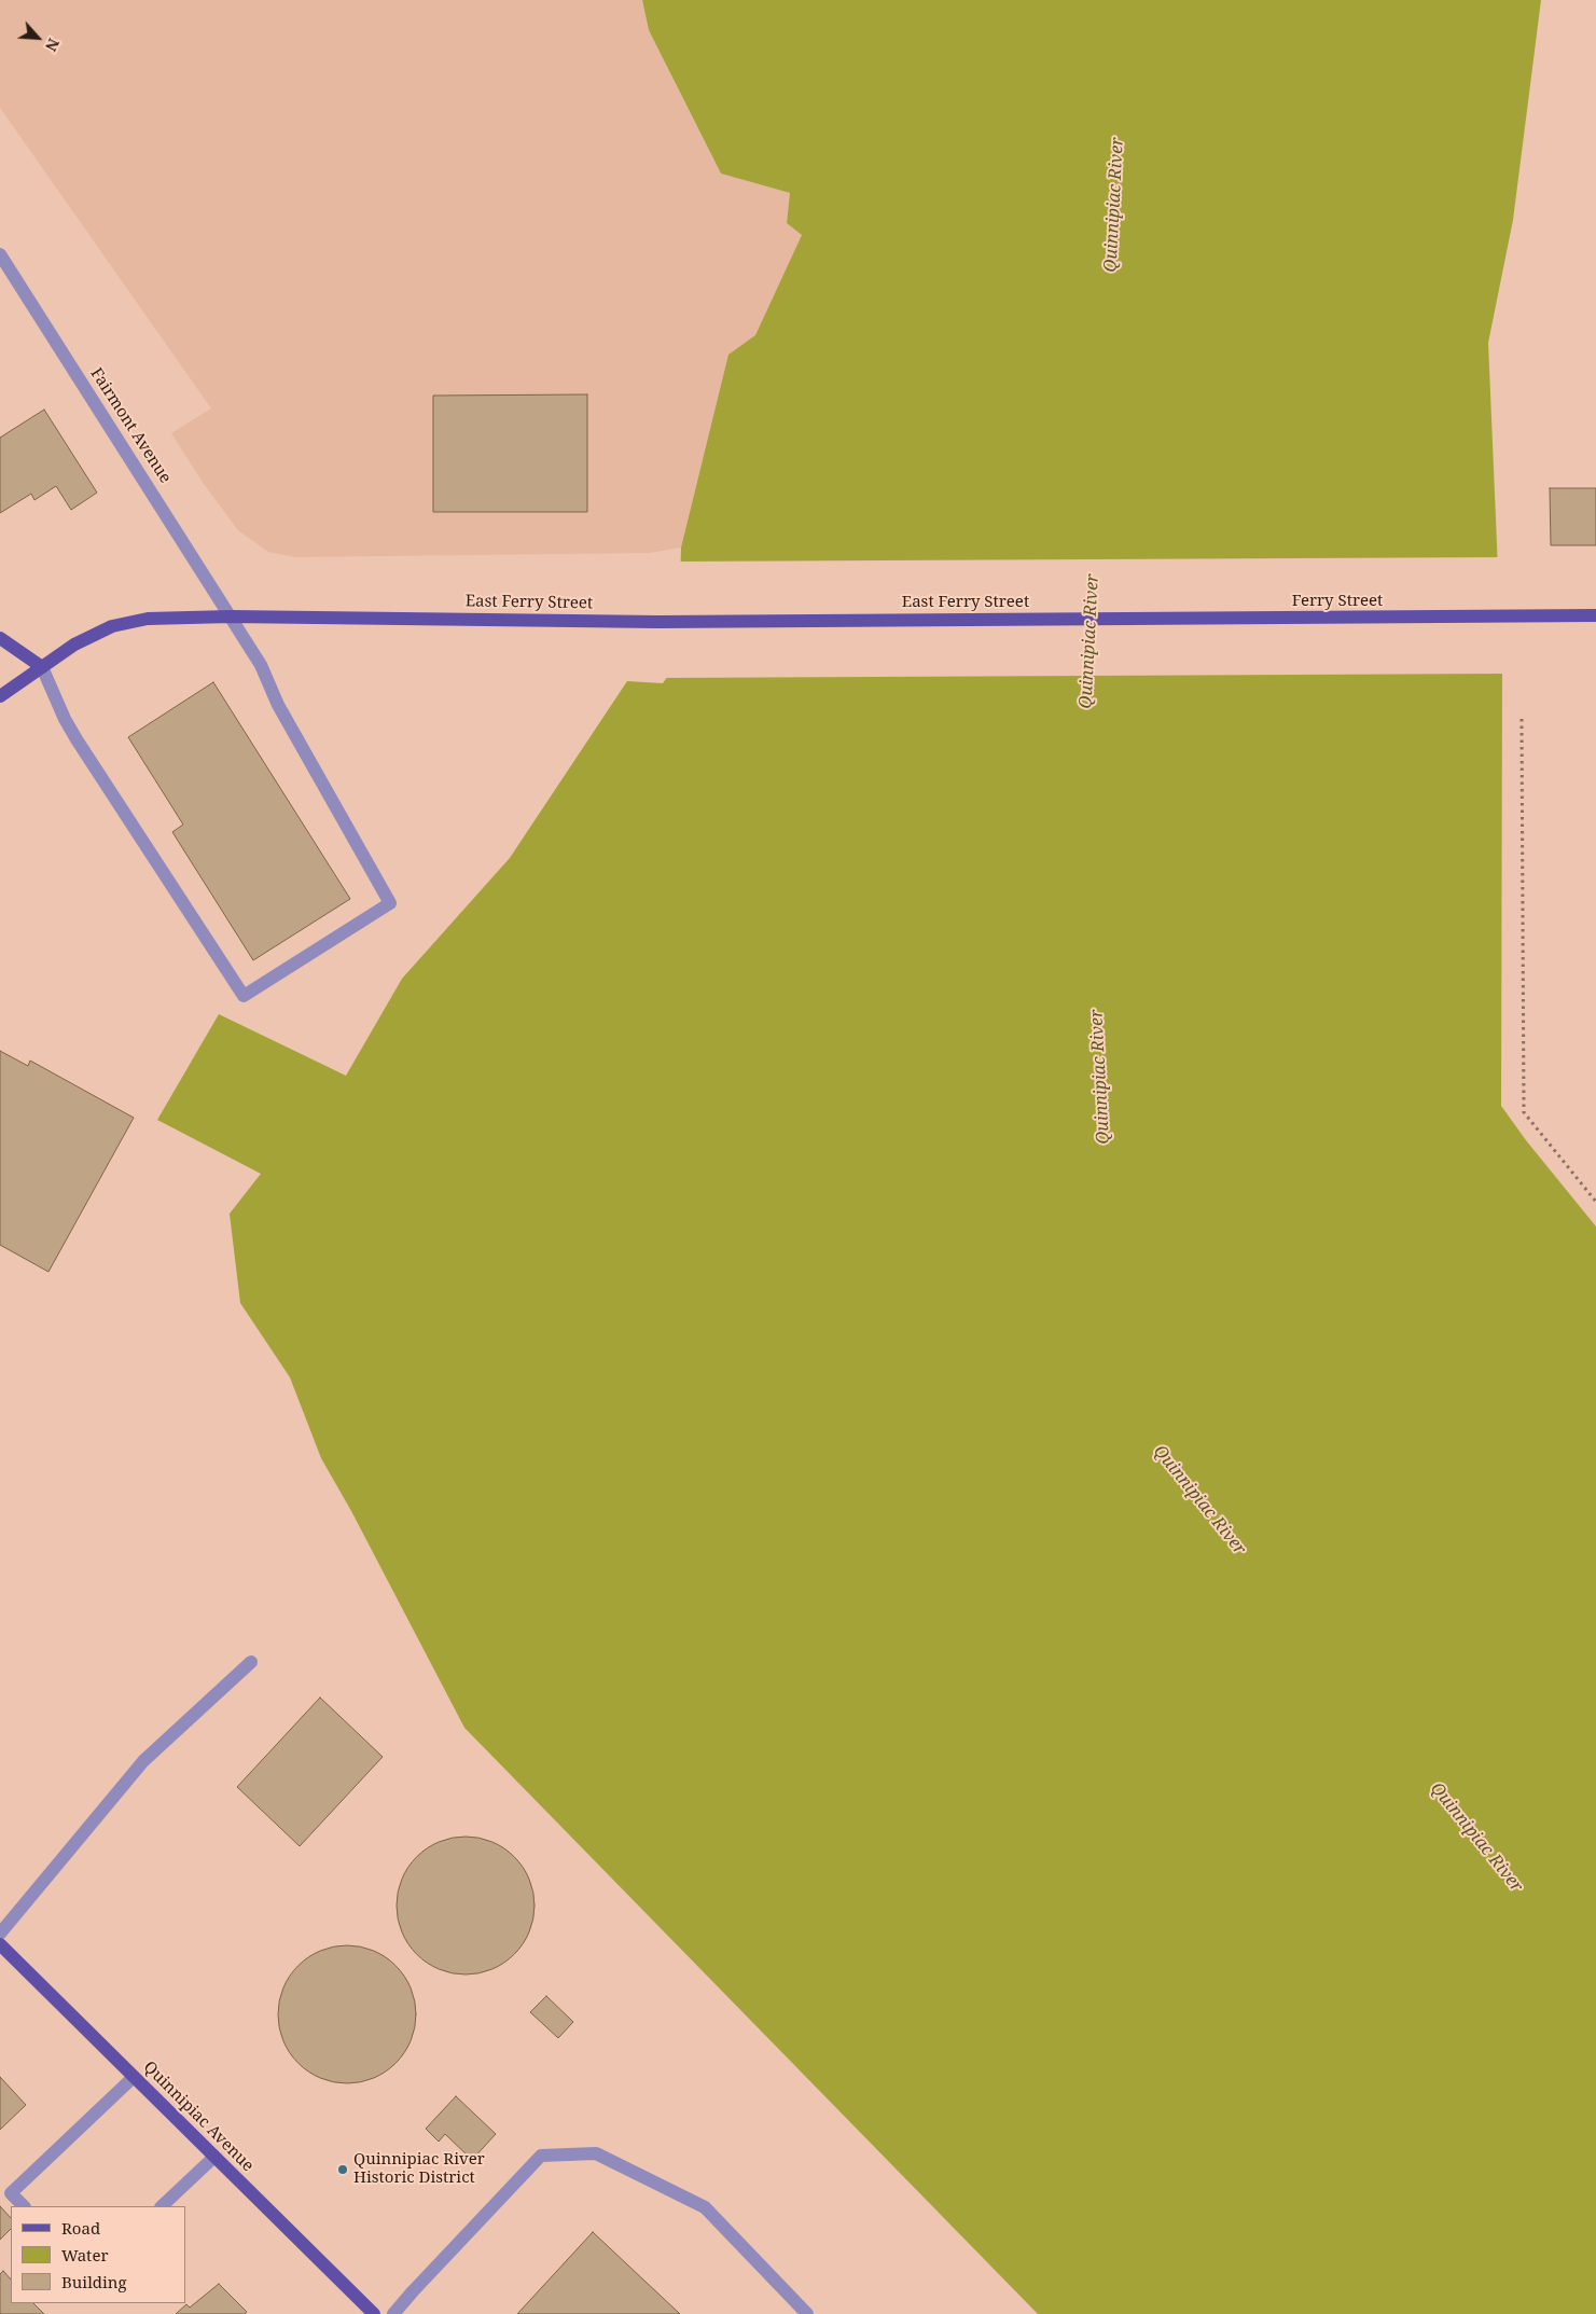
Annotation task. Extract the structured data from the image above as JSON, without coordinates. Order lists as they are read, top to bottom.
{
  "streets": {
    "main road": ["Ferry Street", "East Ferry Street", "Quinnipiac Avenue"],
    "street": ["Fairmont Avenue"]
  },
  "crossings": [
    ["Fairmont Avenue", "East Ferry Street"],
    ["Ferry Street", "East Ferry Street"]
  ],
  "water": ["Quinnipiac River"],
  "places": ["Quinnipiac River Historic District"],
  "legend": ["Road", "Water", "Building"],
  "north": "bottom right"
}
